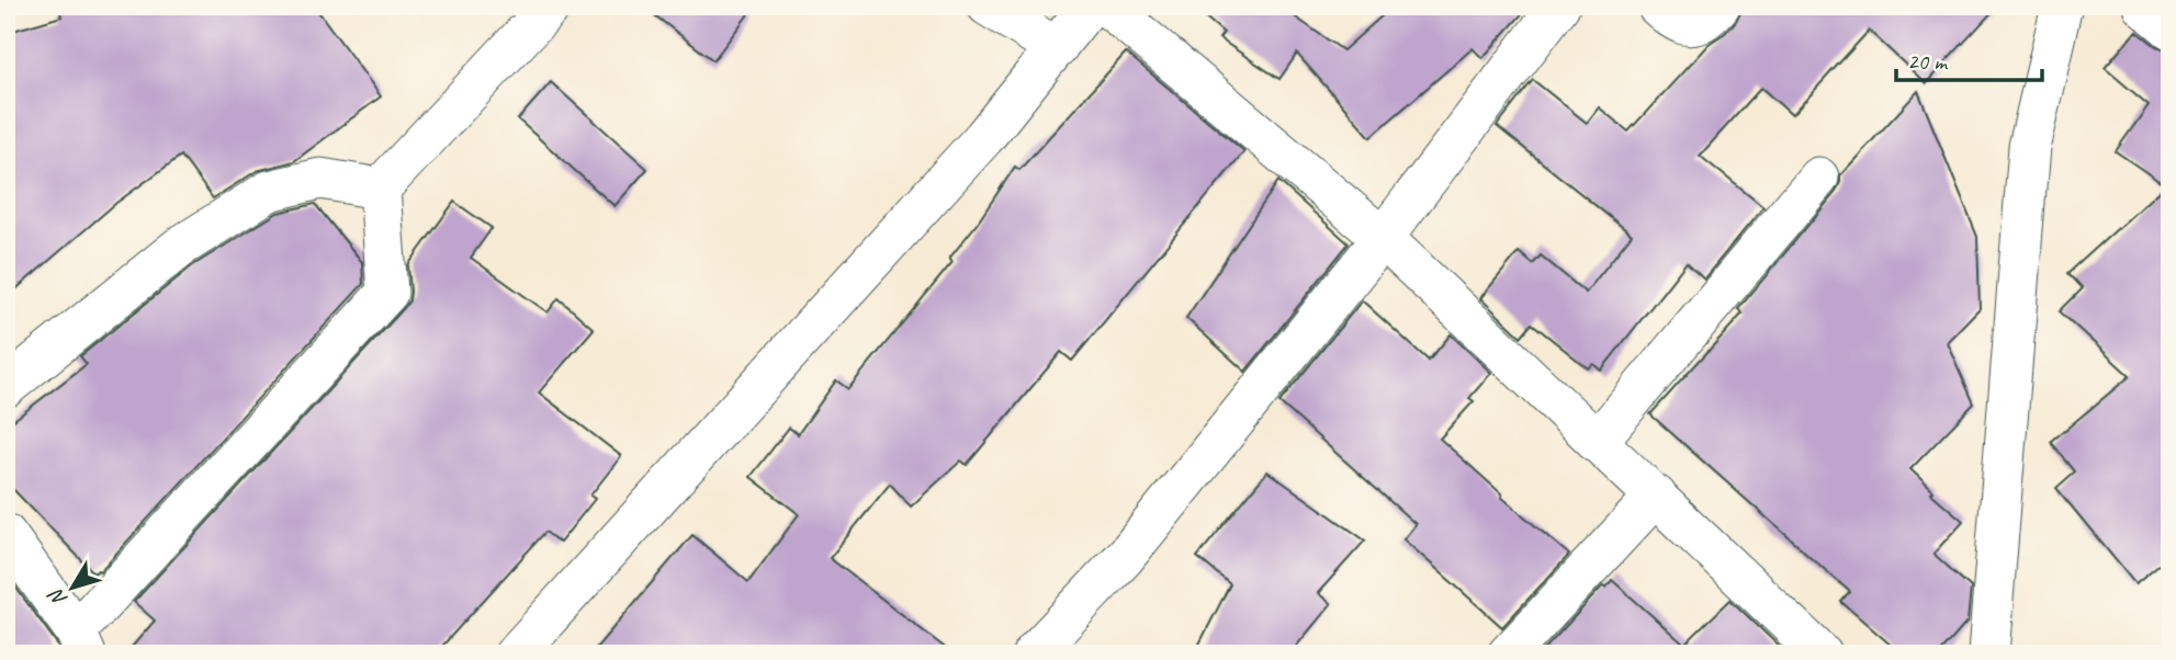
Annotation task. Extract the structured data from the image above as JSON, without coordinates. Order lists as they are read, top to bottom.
{
  "scale_bar": "20 m",
  "north": "bottom left"
}
